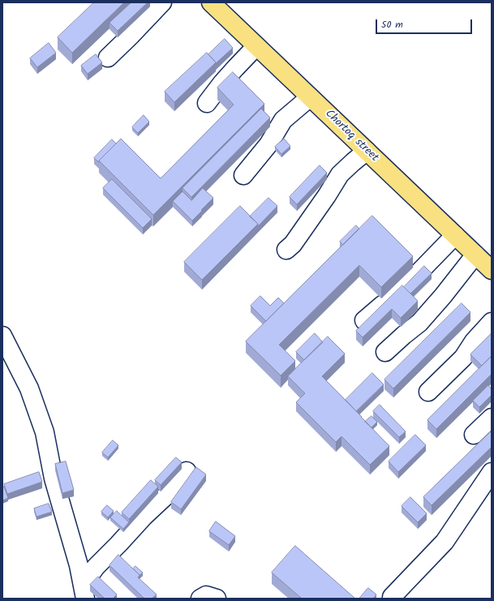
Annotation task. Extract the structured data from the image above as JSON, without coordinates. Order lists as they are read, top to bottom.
{
  "streets": {
    "main road": ["Chortoq street"]
  },
  "scale_bar": "50 m"
}
